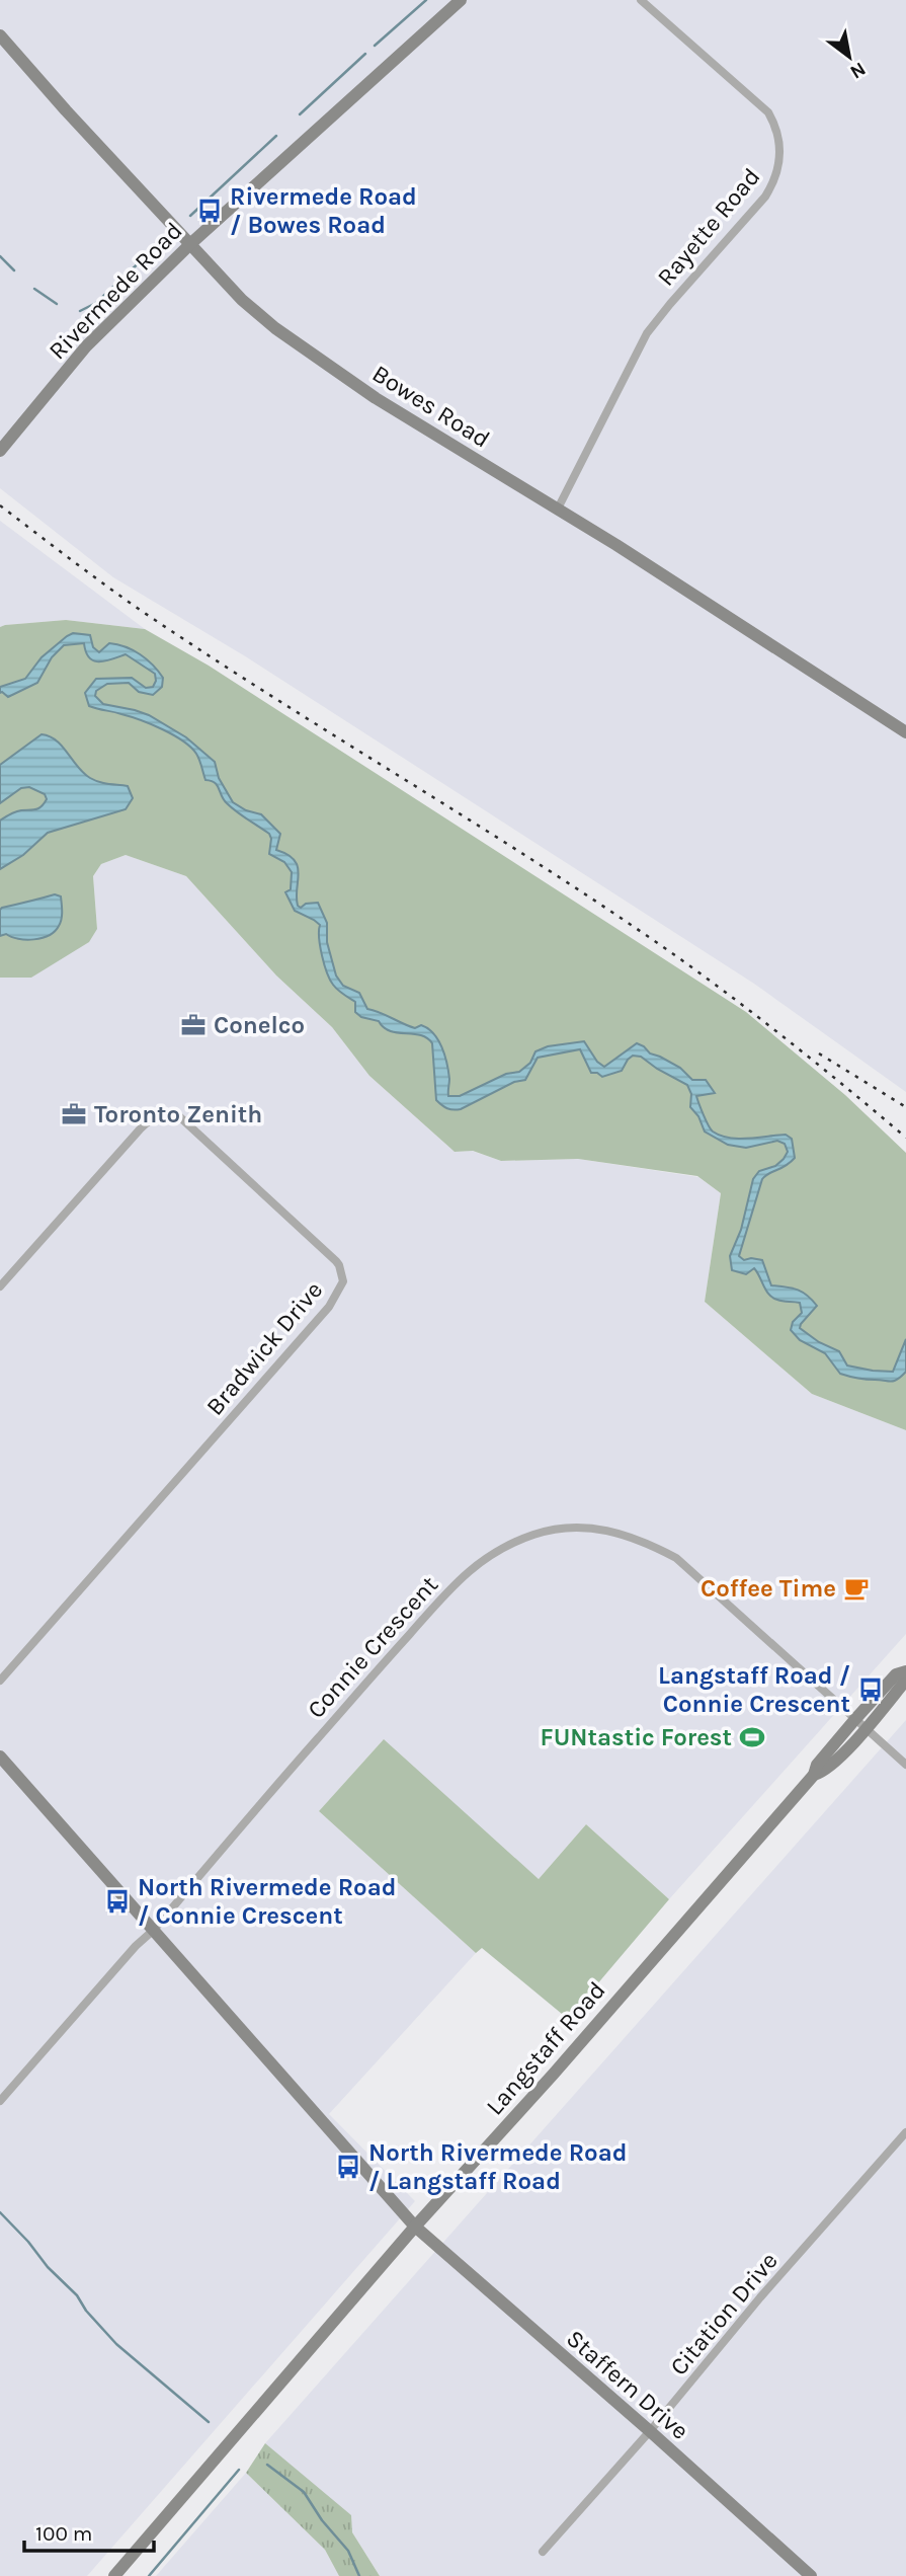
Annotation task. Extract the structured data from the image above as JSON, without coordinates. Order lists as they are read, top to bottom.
{
  "streets": {
    "street": [
      "Rayette Road",
      "Rivermede Road",
      "Bowes Road",
      "Bradwick Drive",
      "Connie Crescent",
      "Langstaff Road",
      "Citation Drive",
      "Staffern Drive"
    ]
  },
  "crossings": [
    ["Rayette Road", "Bowes Road"],
    ["Rivermede Road", "Bowes Road"],
    ["Connie Crescent", "Langstaff Road"],
    ["Connie Crescent", "Staffern Drive"],
    ["Langstaff Road", "Staffern Drive"],
    ["Citation Drive", "Staffern Drive"]
  ],
  "places": {
    "bus stop": [
      "Rivermede Road / Bowes Road",
      "Langstaff Road / Connie Crescent",
      "North Rivermede Road / Connie Crescent",
      "North Rivermede Road / Langstaff Road"
    ],
    "office": ["Conelco", "Toronto Zenith"],
    "cafe": ["Coffee Time"],
    "sports": ["FUNtastic Forest"]
  },
  "scale_bar": "100 m",
  "north": "bottom right"
}
